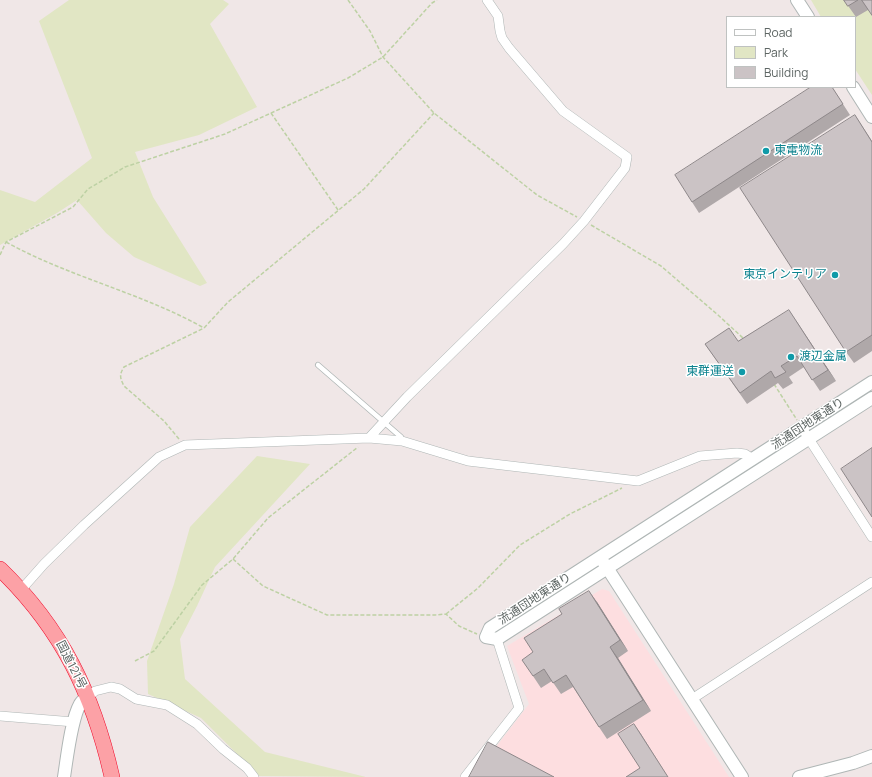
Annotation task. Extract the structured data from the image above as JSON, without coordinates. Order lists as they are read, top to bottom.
{
  "streets": {
    "highway": ["国道121号"],
    "street": ["流通団地東通り"]
  },
  "places": [
    "東電物流",
    "東京インテリア",
    "渡辺金属",
    "東群運送"
  ],
  "legend": ["Road", "Park", "Building"]
}
